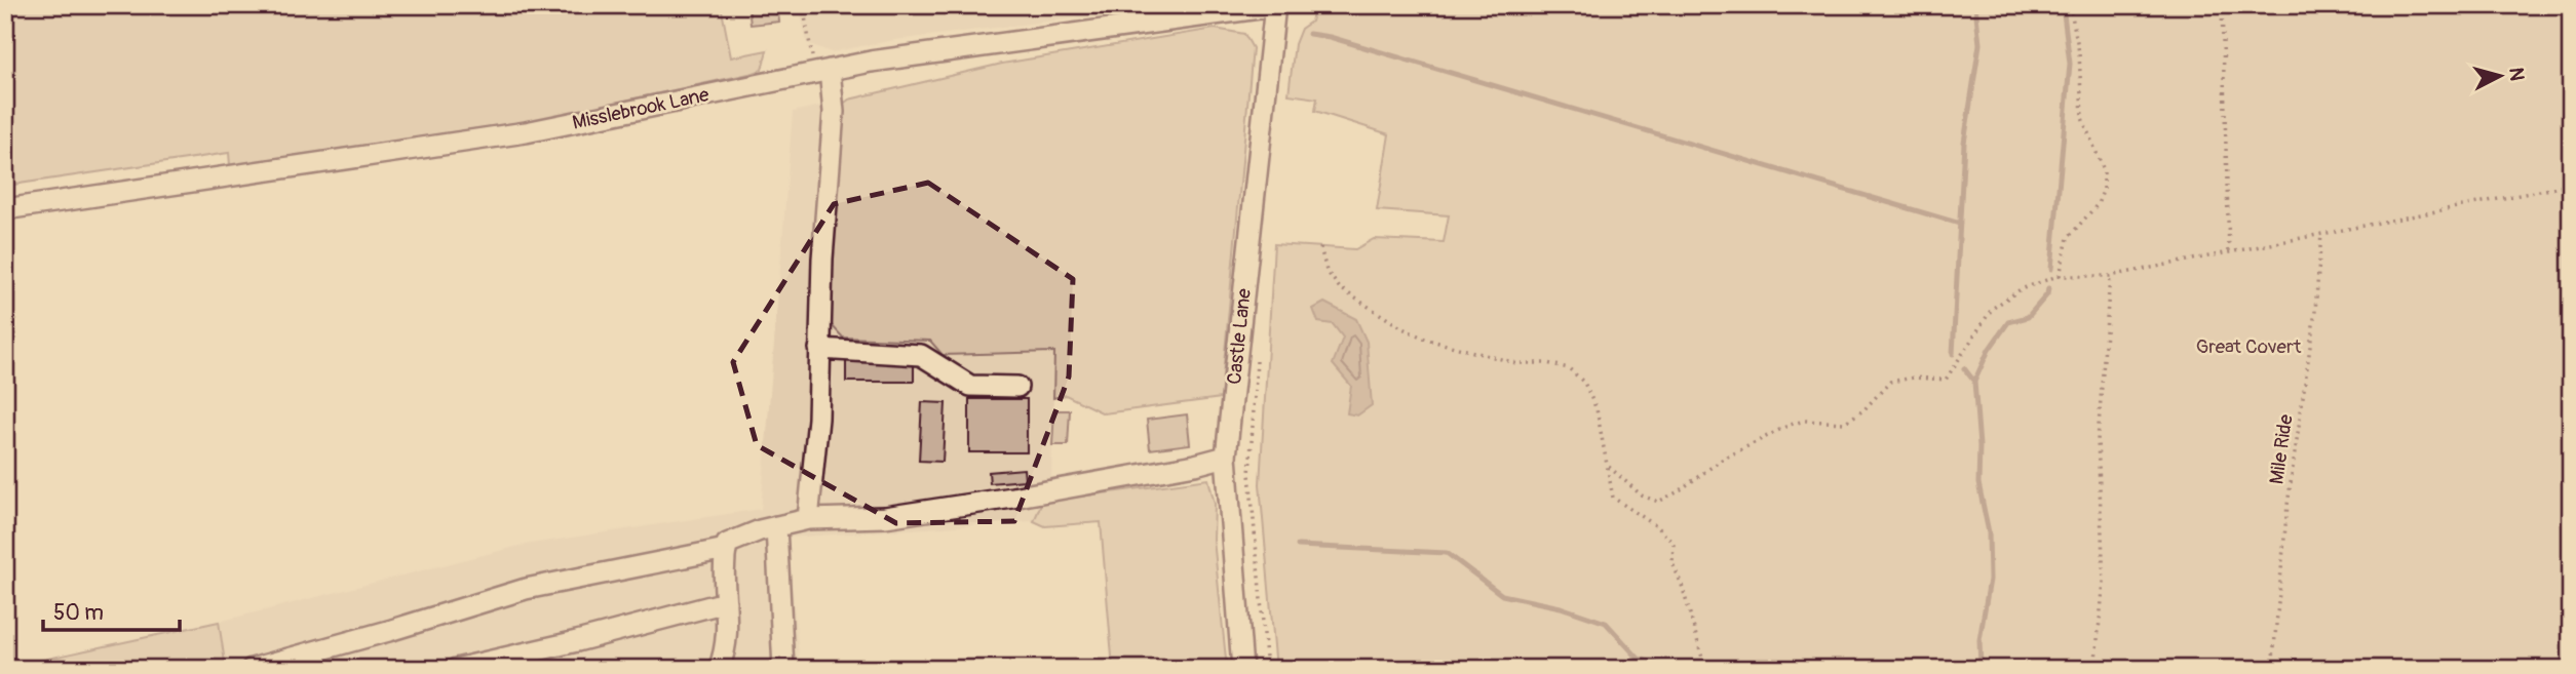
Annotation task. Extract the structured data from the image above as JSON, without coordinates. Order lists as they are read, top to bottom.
{
  "streets": {
    "street": ["Misslebrook Lane", "Castle Lane"],
    "path": ["Mile Ride"]
  },
  "crossings": [
    ["Misslebrook Lane", "Castle Lane"]
  ],
  "parks": ["Great Covert"],
  "scale_bar": "50 m",
  "north": "right"
}
